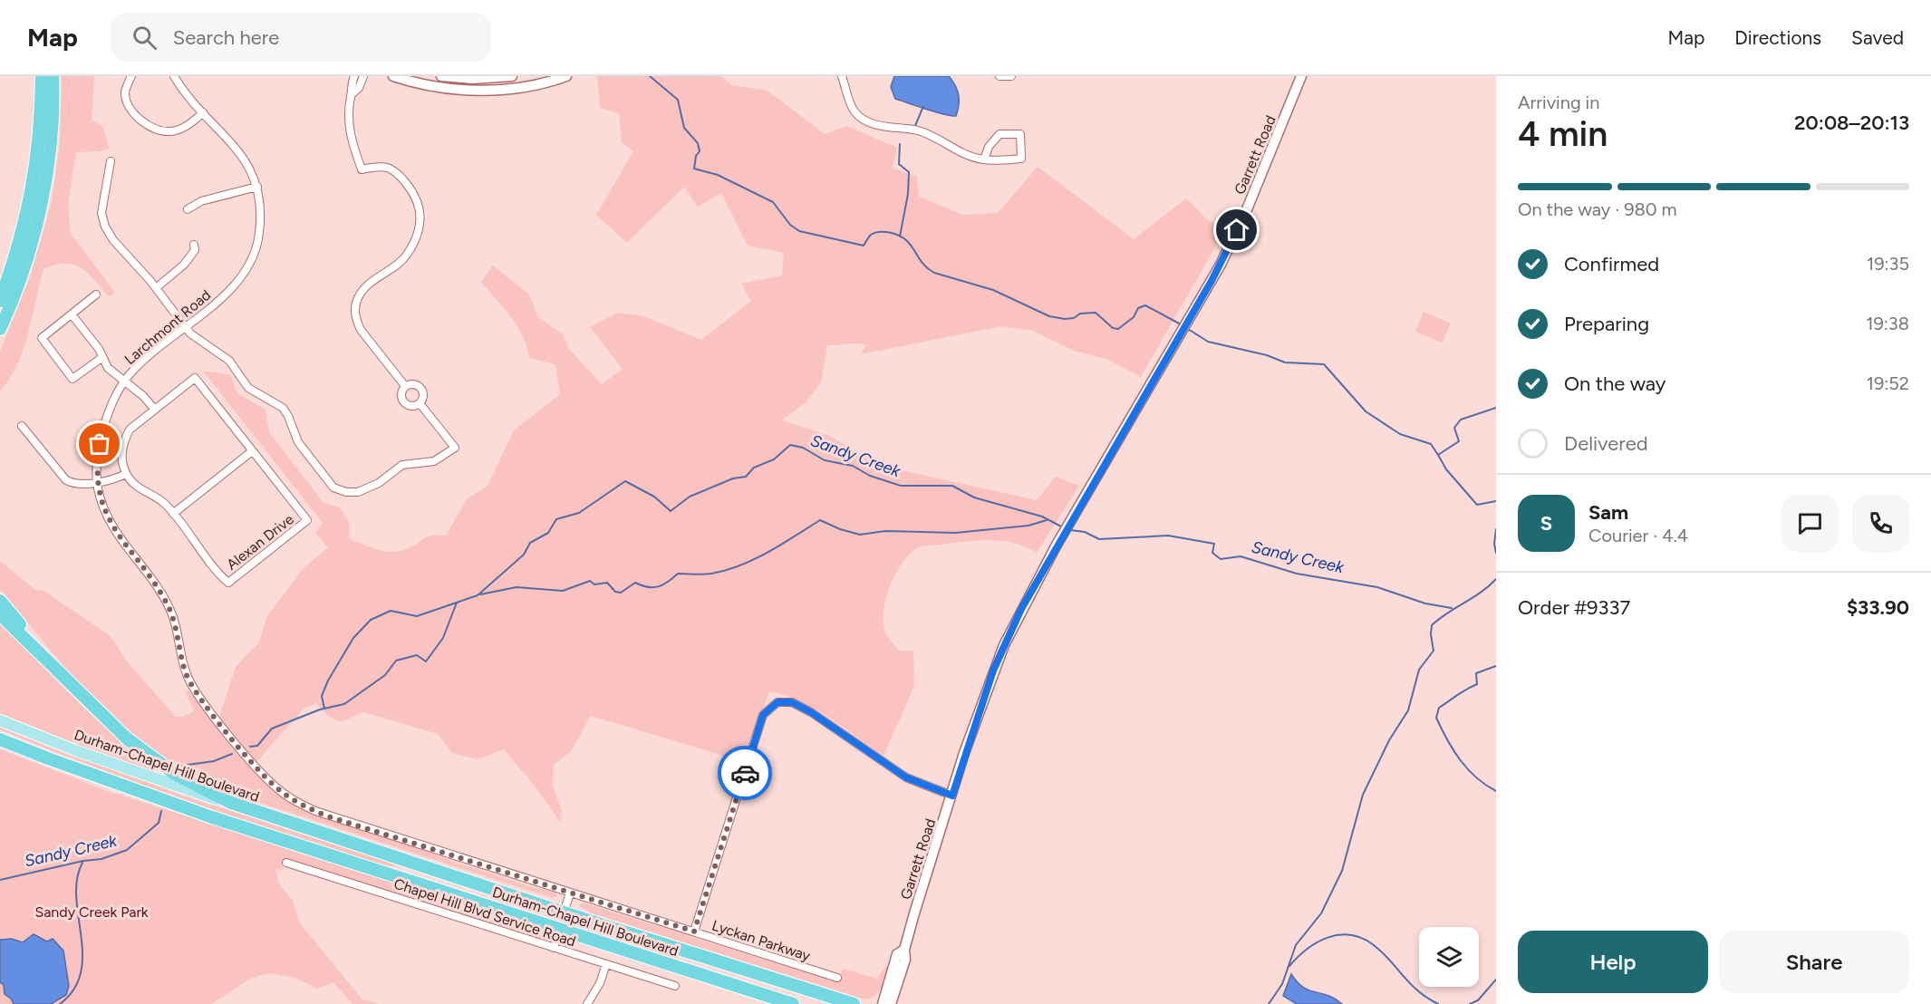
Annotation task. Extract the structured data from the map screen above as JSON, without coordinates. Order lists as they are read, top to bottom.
{
  "streets": {
    "highway": ["Durham-Chapel Hill Boulevard"],
    "street": [
      "Garrett Road",
      "Larchmont Road",
      "Alexan Drive",
      "Chapel Hill Blvd Service Road",
      "Lyckan Parkway"
    ]
  },
  "crossings": [
    ["Larchmont Road", "Lyckan Parkway"]
  ],
  "water": ["Sandy Creek"],
  "parks": ["Sandy Creek Park"],
  "page": {
    "header": "Map",
    "search": "Search here",
    "nav": ["Map", "Directions", "Saved"],
    "heading": ["4 min", "Arriving in", "20:08–20:13"],
    "panel": [
      "Sam",
      "Courier · 4.4",
      "Order #9337",
      "$33.90"
    ],
    "bar": "On the way · 980 m",
    "list": [
      ["Confirmed", "19:35"],
      ["Preparing", "19:38"],
      ["On the way", "19:52"],
      "Delivered"
    ],
    "round": "S",
    "buttons": ["Help", "Share"]
  }
}
